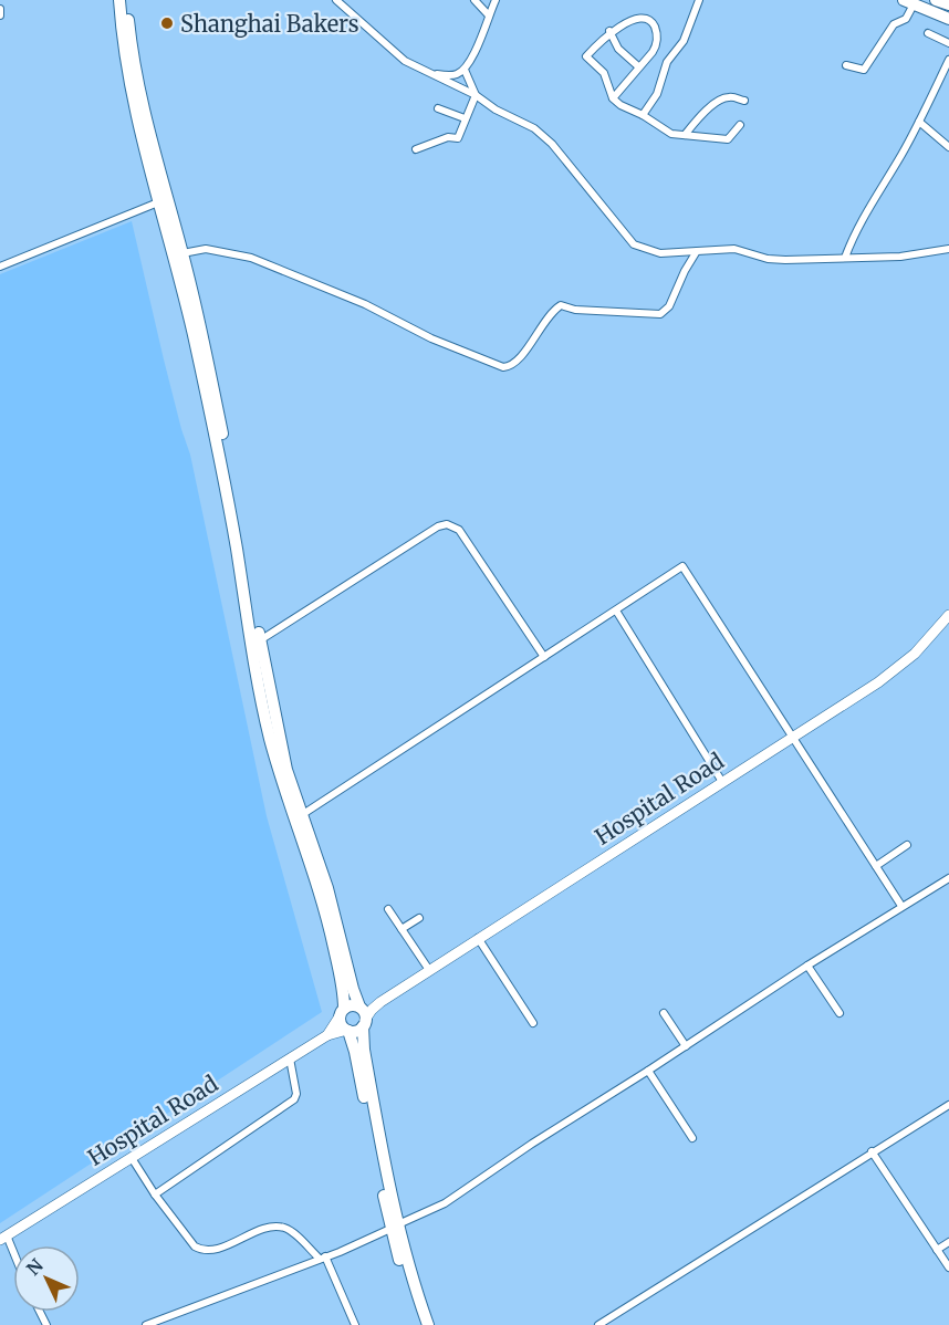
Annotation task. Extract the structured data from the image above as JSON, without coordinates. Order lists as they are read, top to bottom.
{
  "streets": {
    "street": ["Hospital Road"]
  },
  "places": ["Shanghai Bakers"],
  "north": "top left"
}
